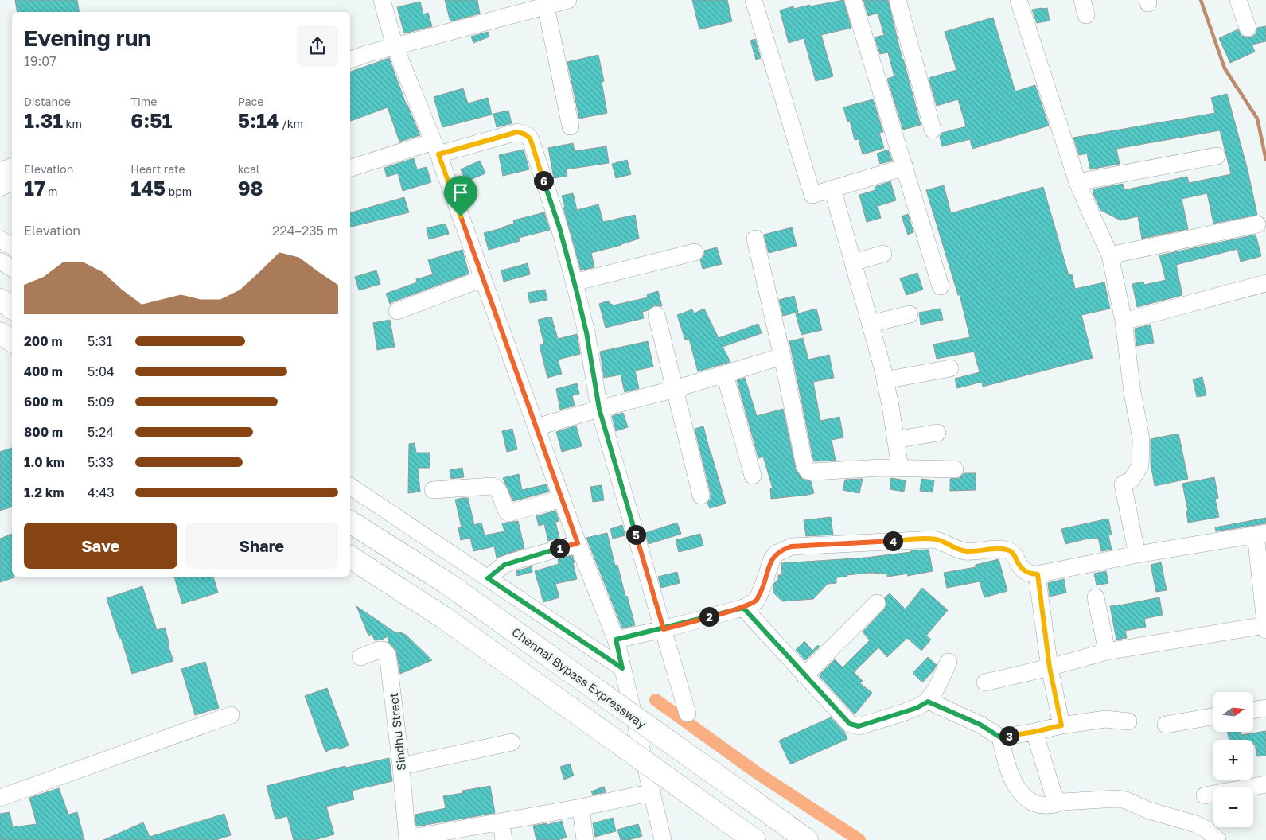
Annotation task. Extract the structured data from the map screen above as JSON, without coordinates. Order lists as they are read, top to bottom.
{
  "streets": {
    "highway": ["Chennai Bypass Expressway"],
    "street": ["Sindhu Street"]
  },
  "north": "right",
  "page": {
    "heading": ["Evening run", "19:07"],
    "stats": [
      ["Distance", "1.31 km"],
      ["Time", "6:51"],
      ["Pace", "5:14 /km"],
      ["Elevation", "17 m"],
      ["Heart rate", "145 bpm"],
      ["kcal", "98"]
    ],
    "pins": [
      "6",
      "5",
      "4",
      "1",
      "2",
      "3"
    ],
    "chart": ["Elevation", "224–235 m"],
    "list": [
      {
        "name": "200 m",
        "note": "5:31"
      },
      {
        "name": "400 m",
        "note": "5:04"
      },
      {
        "name": "600 m",
        "note": "5:09"
      },
      {
        "name": "800 m",
        "note": "5:24"
      },
      {
        "name": "1.0 km",
        "note": "5:33"
      },
      {
        "name": "1.2 km",
        "note": "4:43"
      }
    ],
    "buttons": ["Save", "Share"],
    "map_buttons": ["+", "−"]
  }
}
